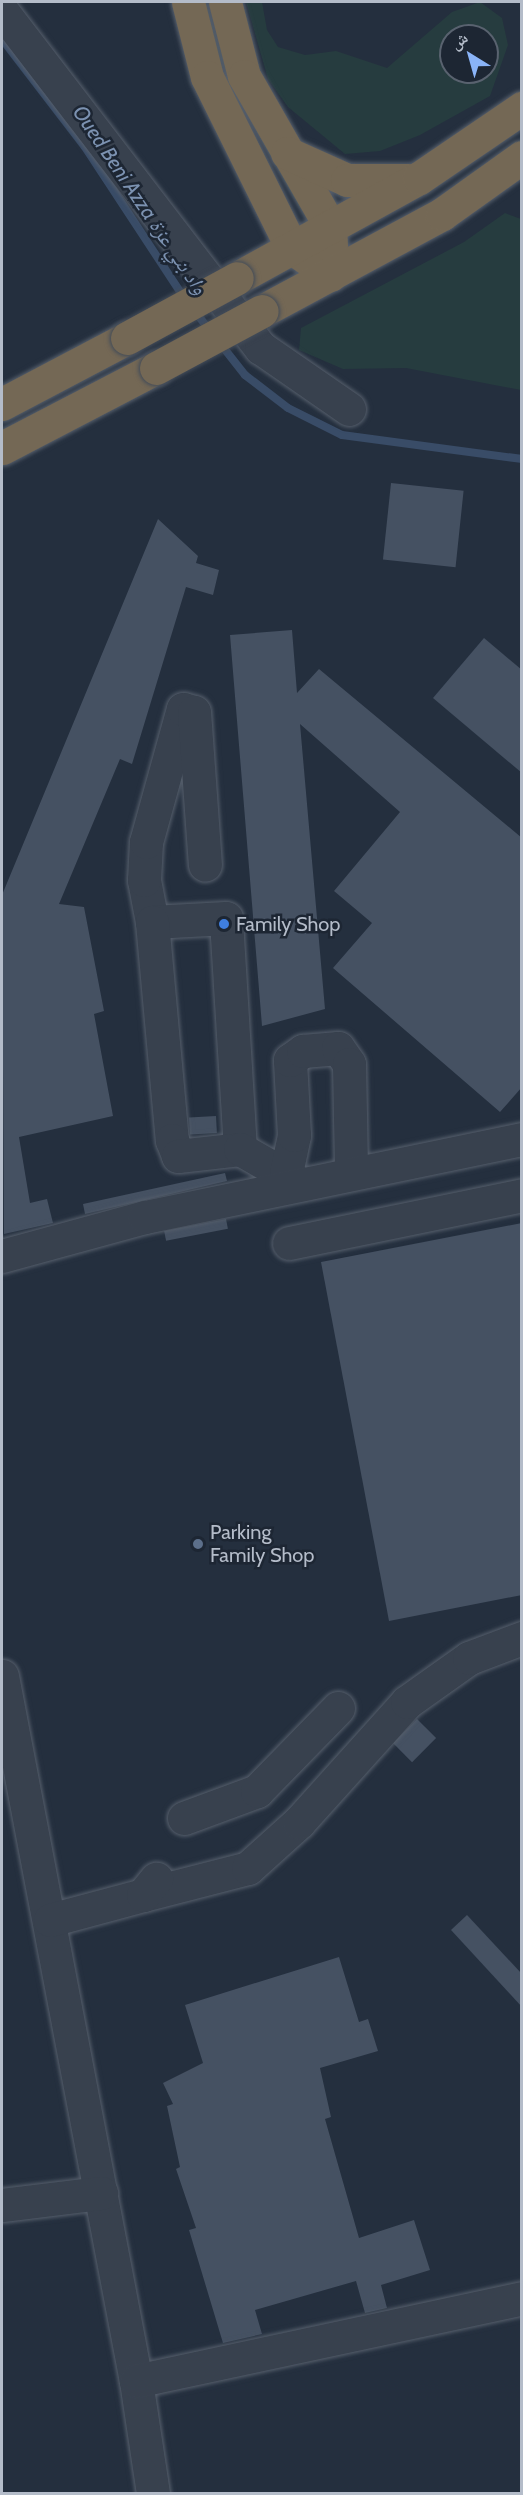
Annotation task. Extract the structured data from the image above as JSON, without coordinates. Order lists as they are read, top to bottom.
{
  "water": ["Oued Beni Azza واد بني عزة"],
  "places": ["Family Shop", "Parking Family Shop"],
  "north": "top left"
}
